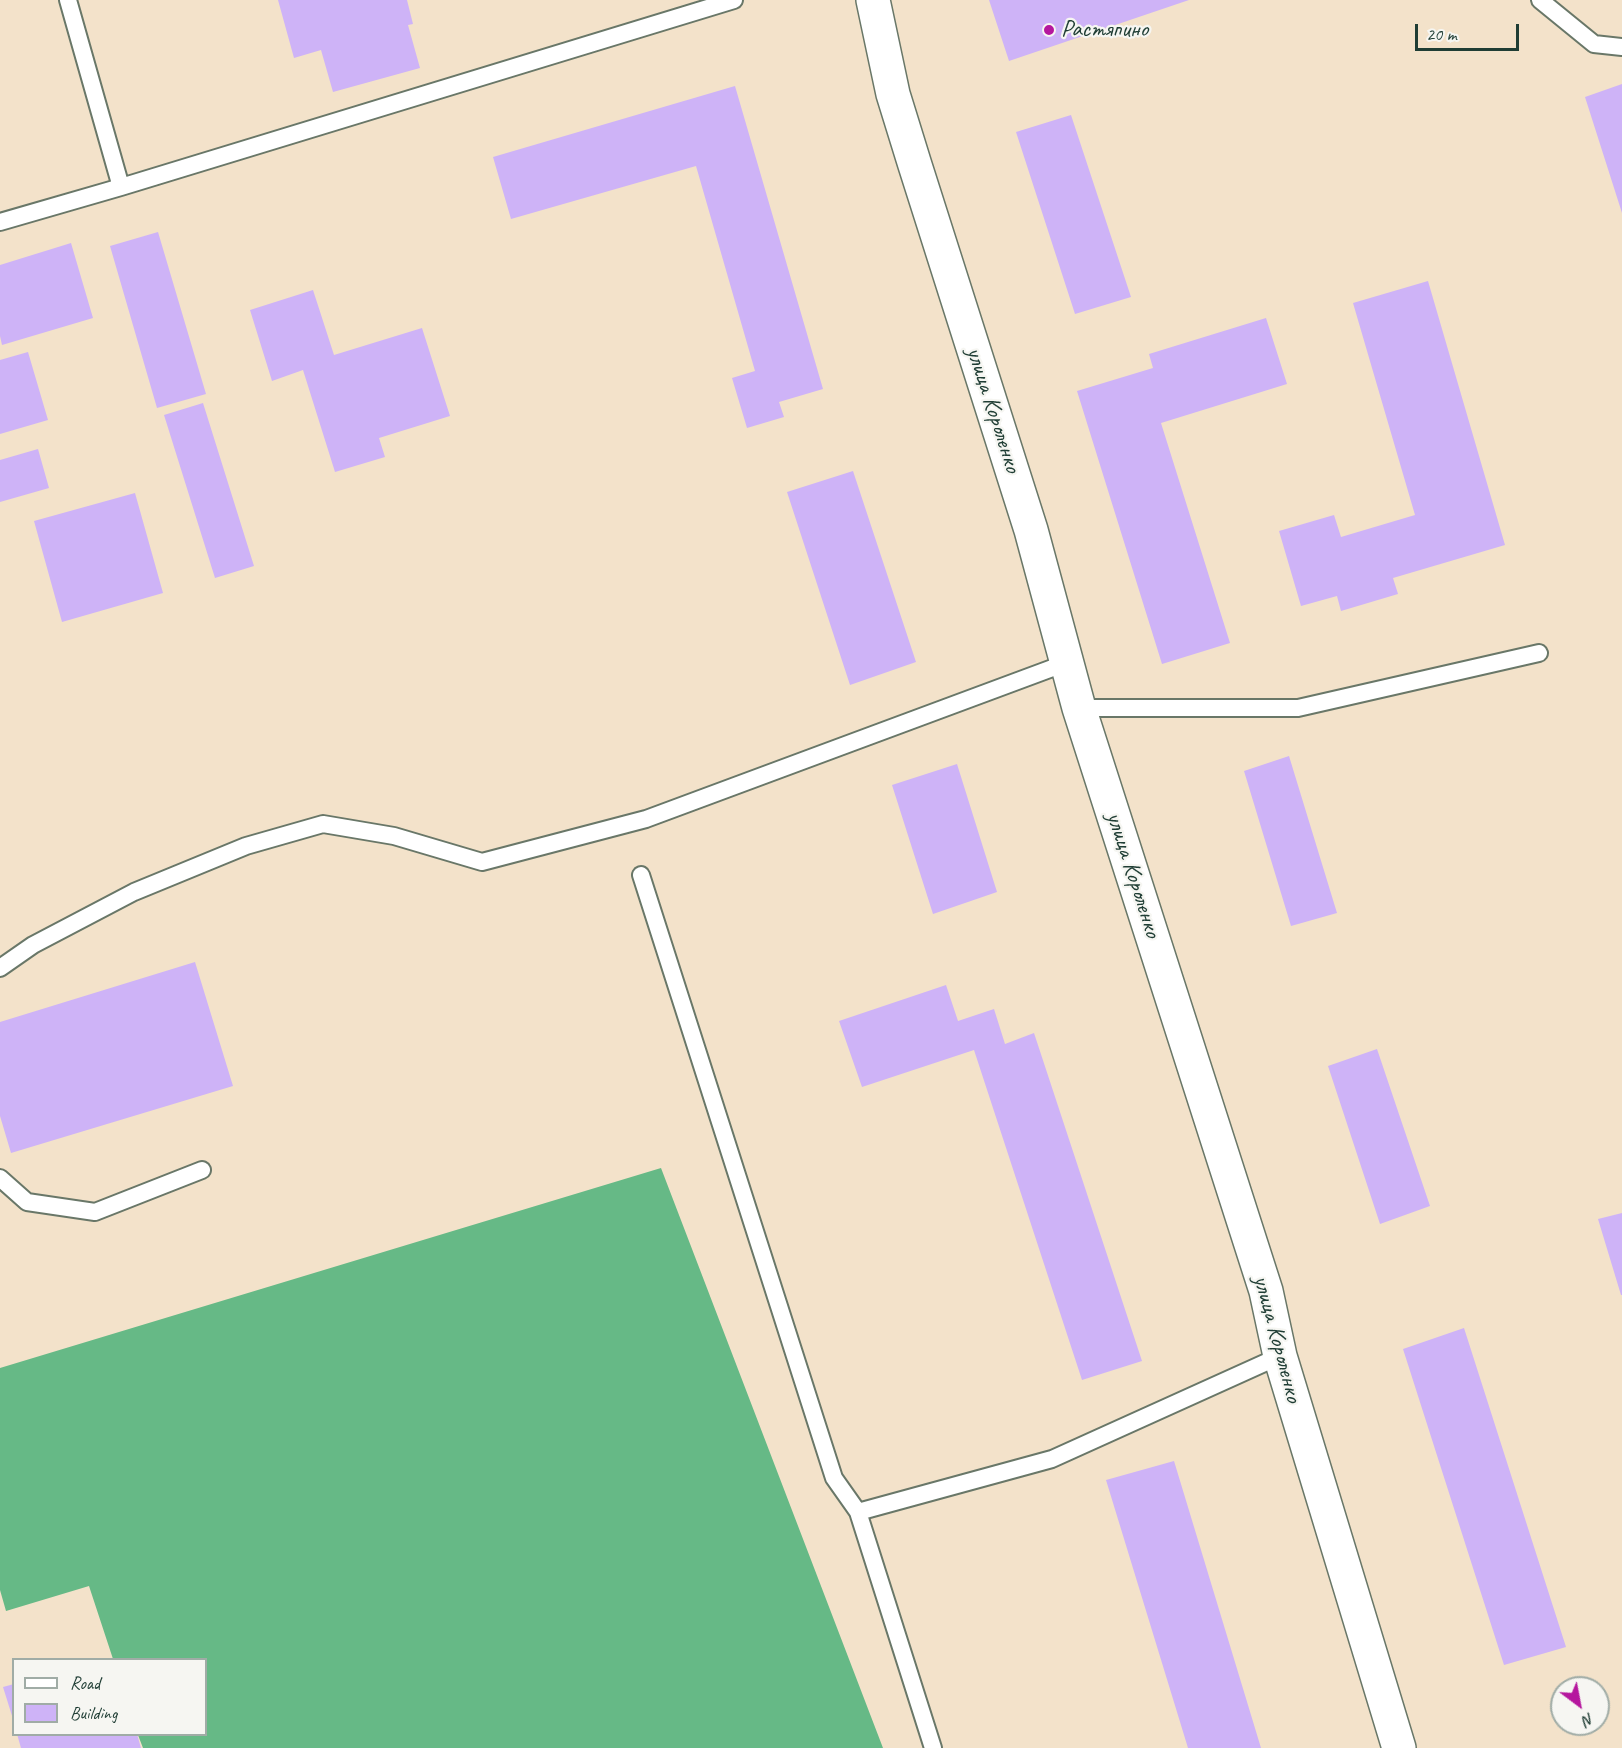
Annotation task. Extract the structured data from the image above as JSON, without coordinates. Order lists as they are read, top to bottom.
{
  "streets": {
    "street": ["улица Короленко"]
  },
  "places": ["Растяпино"],
  "legend": ["Road", "Building"],
  "scale_bar": "20 m",
  "north": "bottom right"
}
